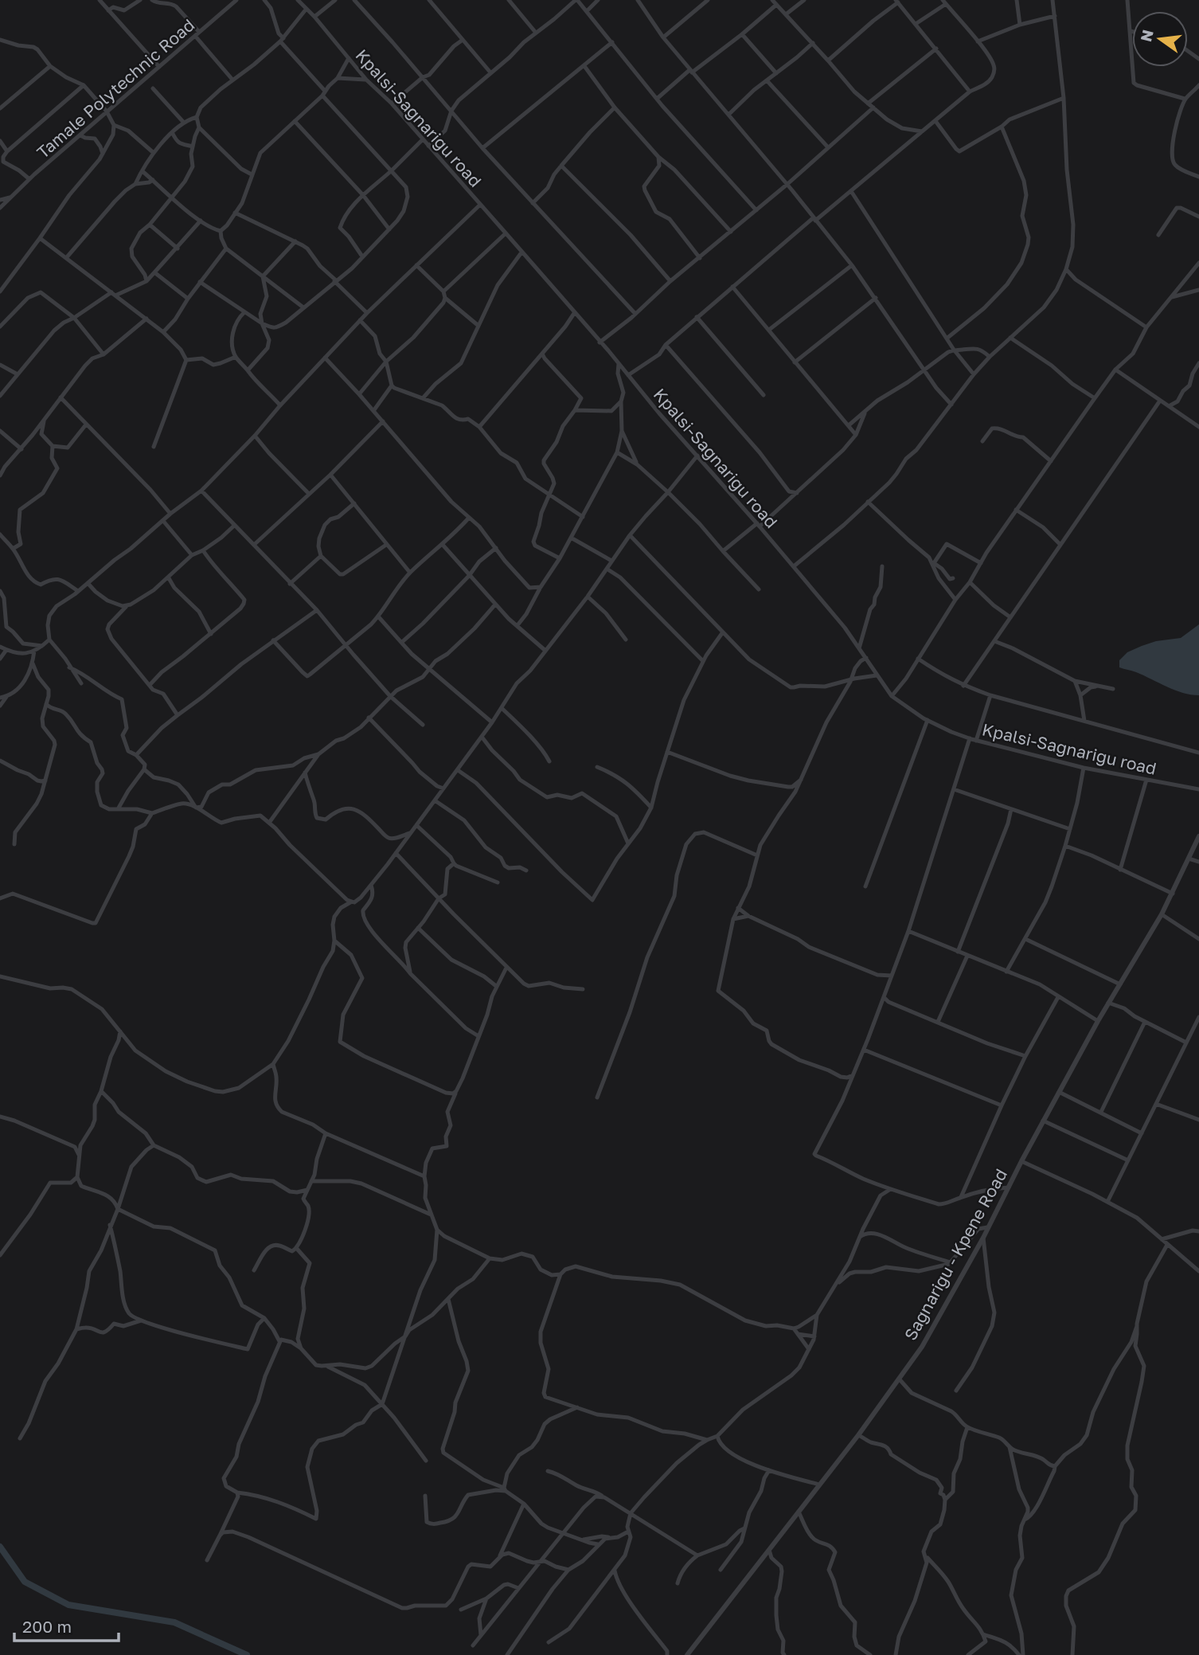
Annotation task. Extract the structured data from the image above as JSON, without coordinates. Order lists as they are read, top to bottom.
{
  "streets": {
    "street": ["Tamale Polytechnic Road", "Kpalsi-Sagnarigu road", "Sagnarigu - Kpene Road"]
  },
  "scale_bar": "200 m",
  "north": "left"
}
